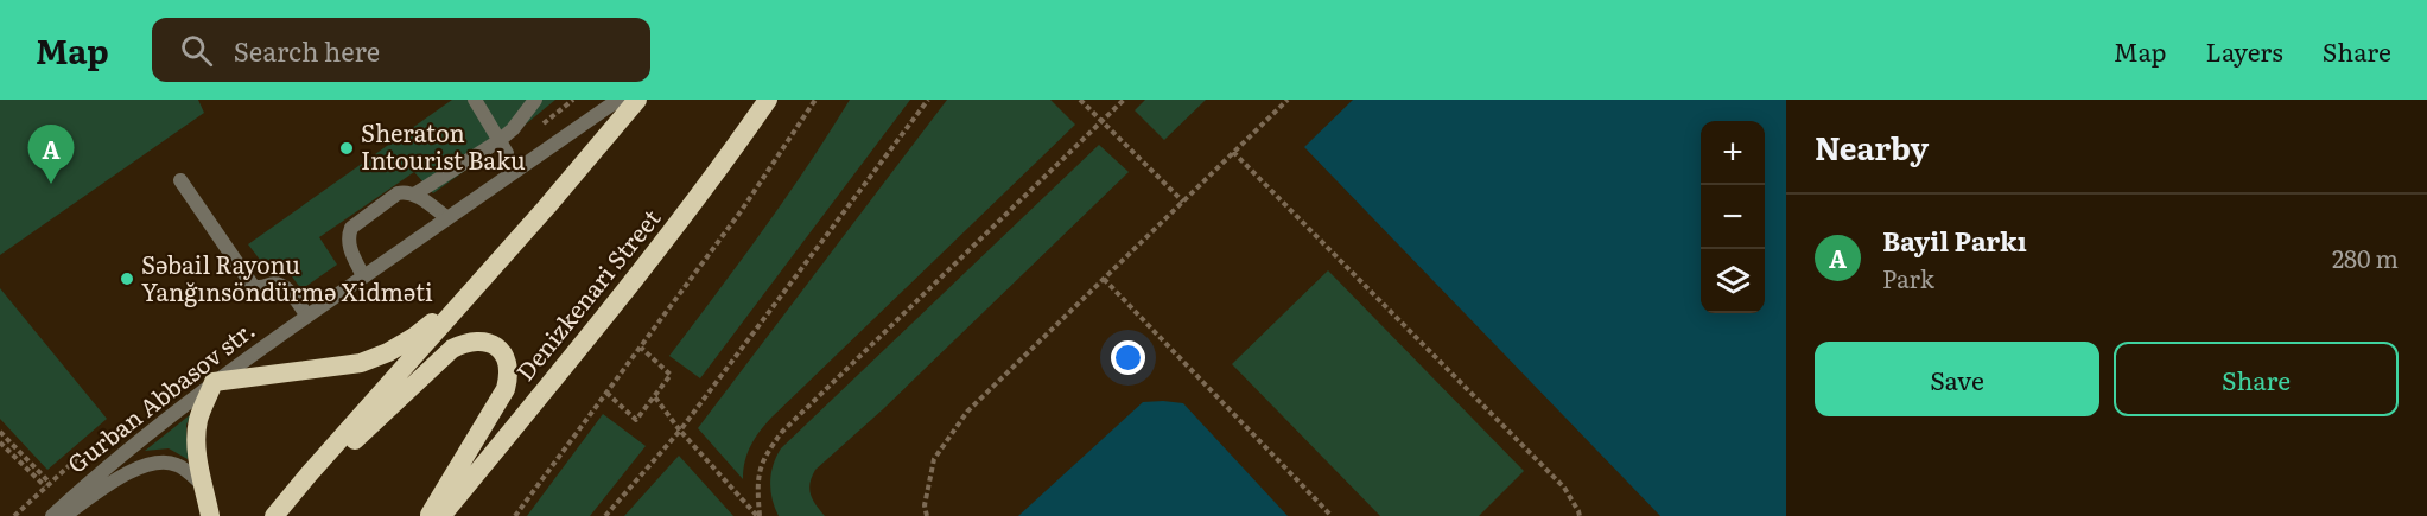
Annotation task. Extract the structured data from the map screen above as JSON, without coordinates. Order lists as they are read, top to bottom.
{
  "streets": {
    "highway": ["Denizkenari Street"],
    "street": ["Gurban Abbasov str."]
  },
  "places": ["Sheraton Intourist Baku", "Səbail Rayonu Yanğınsöndürmə Xidməti"],
  "page": {
    "header": "Map",
    "search": "Search here",
    "nav": ["Map", "Layers", "Share"],
    "heading": "Nearby",
    "map_buttons": ["+", "−"],
    "pins": "A",
    "list": [
      {
        "mark": "A",
        "name": "Bayil Parkı",
        "note": "Park",
        "value": "280 m"
      }
    ],
    "buttons": ["Save", "Share"]
  }
}
